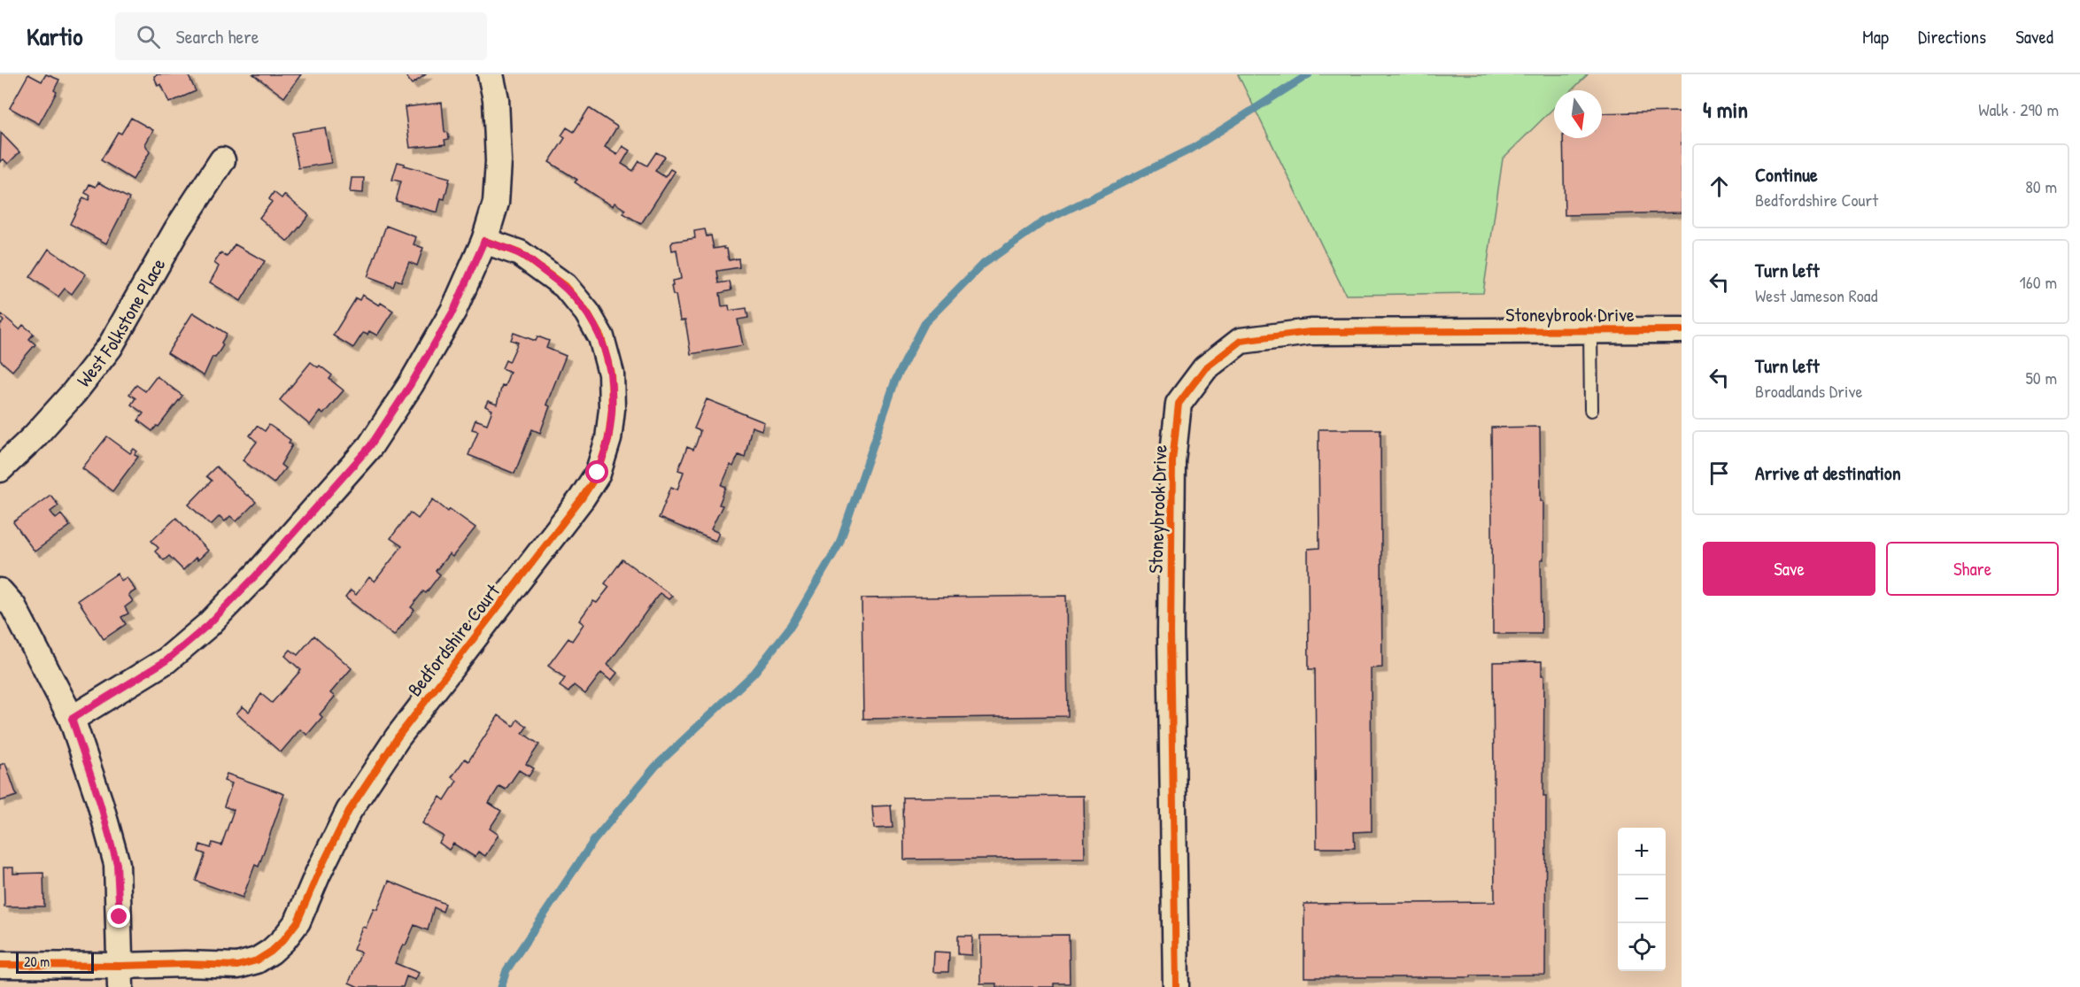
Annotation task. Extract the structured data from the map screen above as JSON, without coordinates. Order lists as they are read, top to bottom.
{
  "streets": {
    "street": ["Stoneybrook Drive", "West Folkstone Place", "Bedfordshire Court"]
  },
  "scale_bar": "20 m",
  "north": "bottom",
  "page": {
    "header": "Kartio",
    "search": "Search here",
    "nav": ["Map", "Directions", "Saved"],
    "heading": ["4 min", "Walk · 290 m"],
    "list": [
      ["Continue", "Bedfordshire Court", "80 m"],
      ["Turn left", "West Jameson Road", "160 m"],
      ["Turn left", "Broadlands Drive", "50 m"],
      "Arrive at destination"
    ],
    "buttons": ["Save", "Share"],
    "map_buttons": ["+", "−"],
    "scale": "20 m"
  }
}
